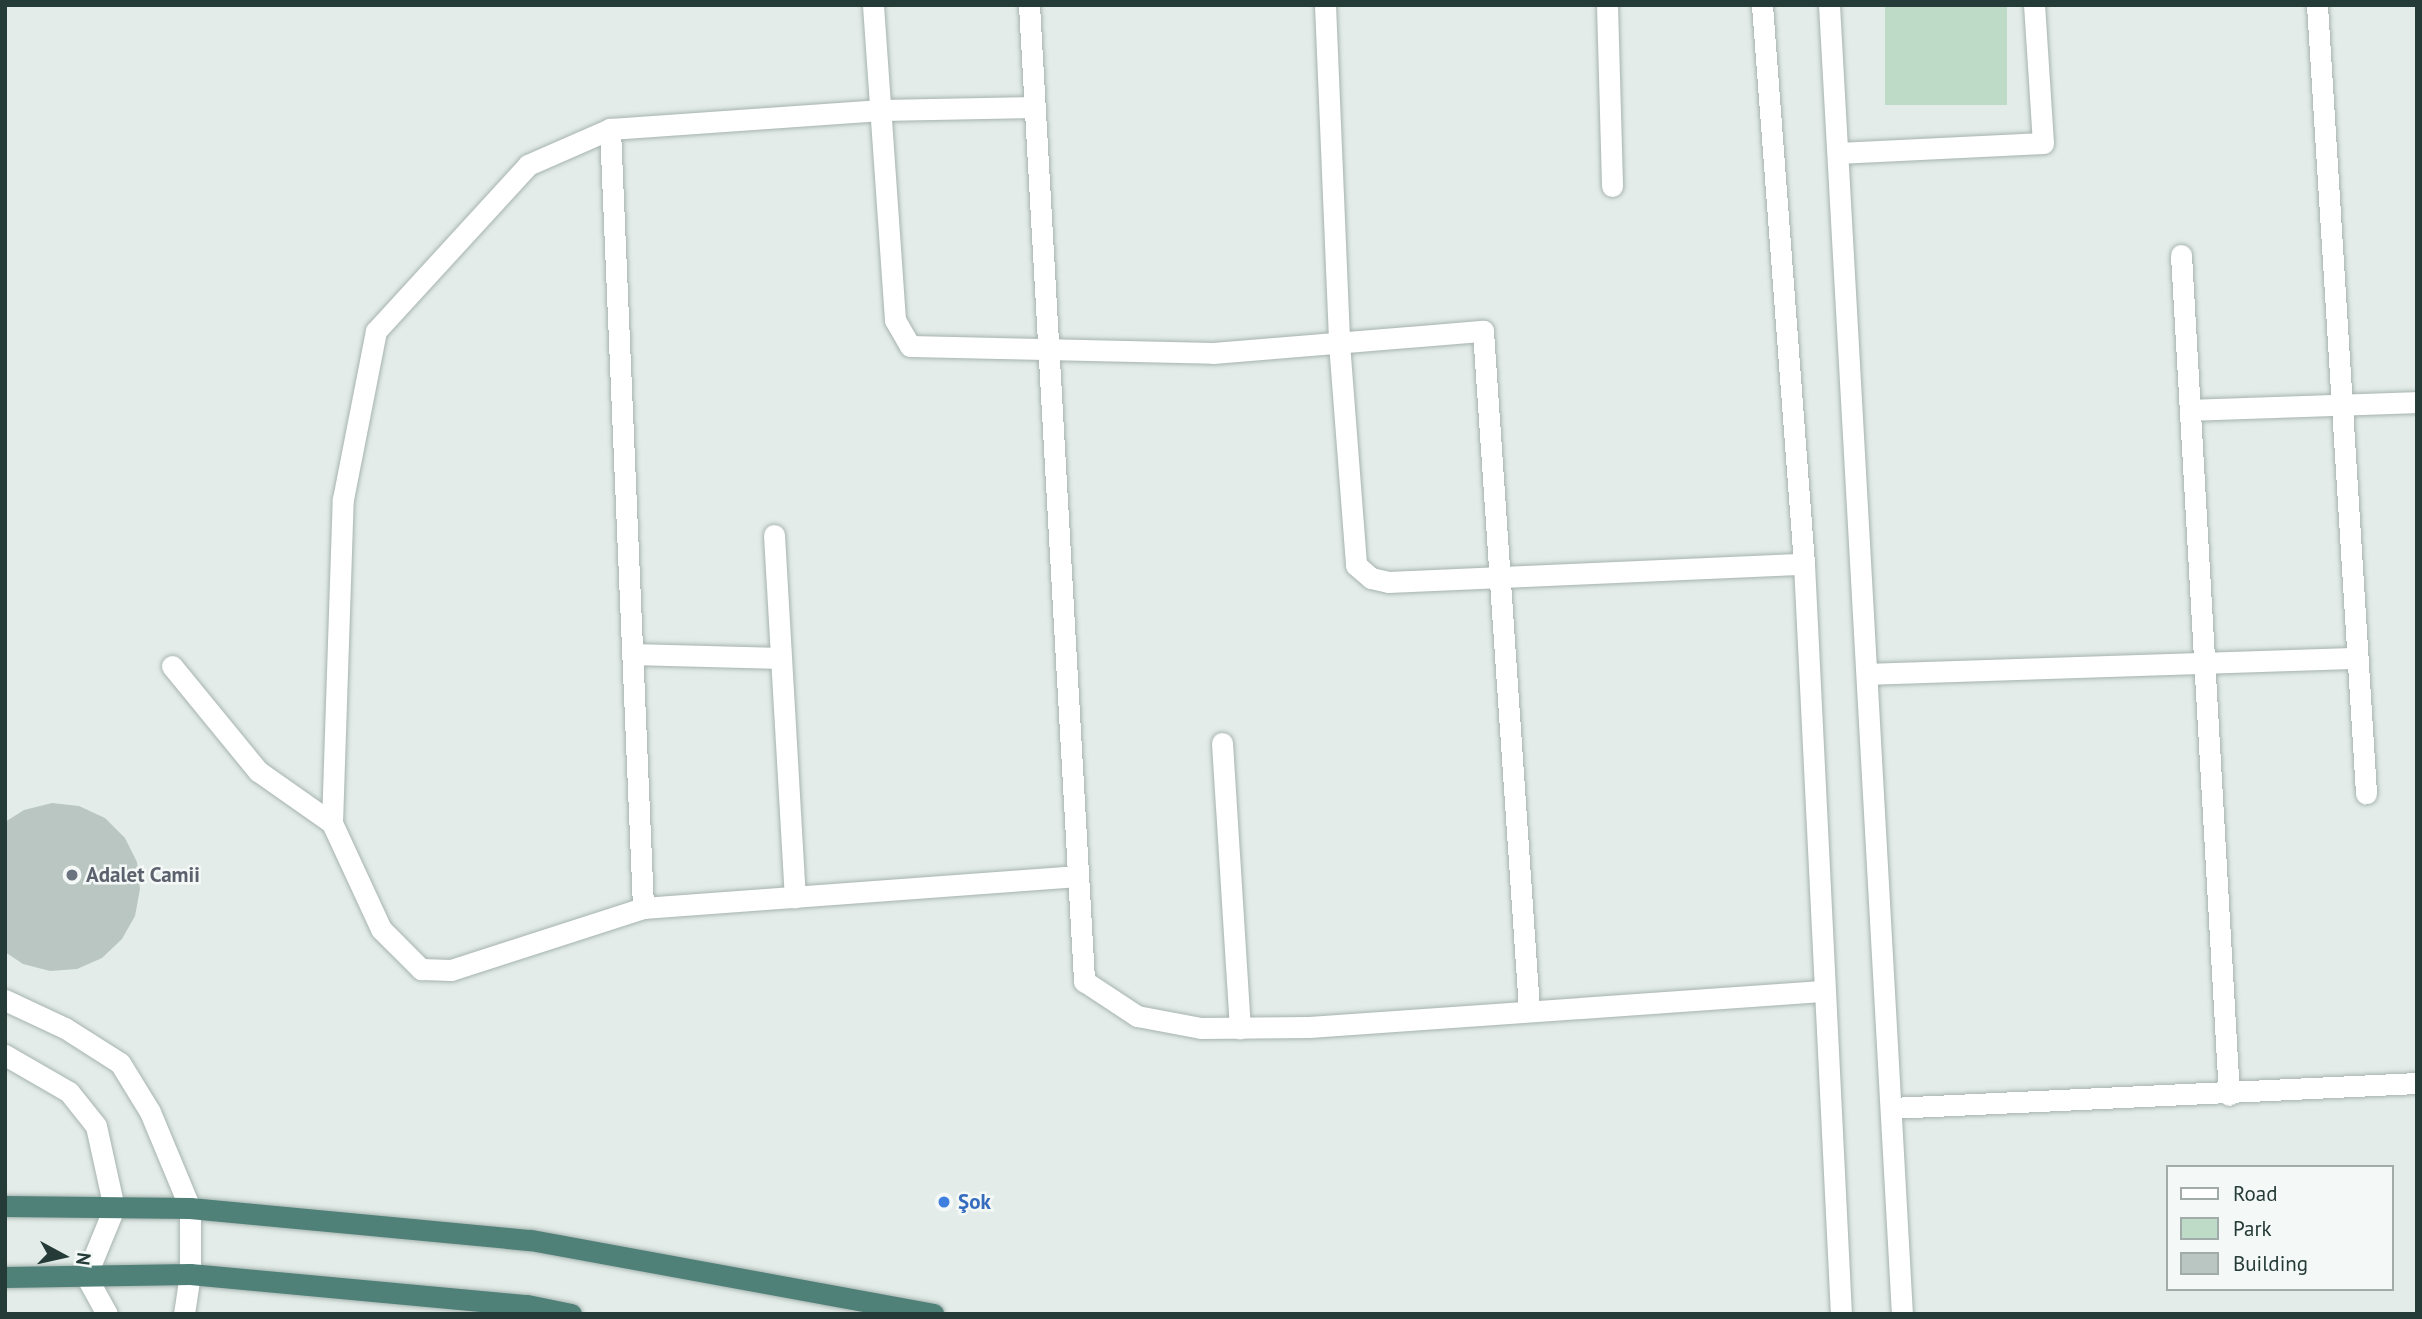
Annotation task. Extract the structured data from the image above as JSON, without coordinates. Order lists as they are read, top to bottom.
{
  "places": ["Adalet Camii", "Şok"],
  "legend": ["Road", "Park", "Building"],
  "north": "right"
}
